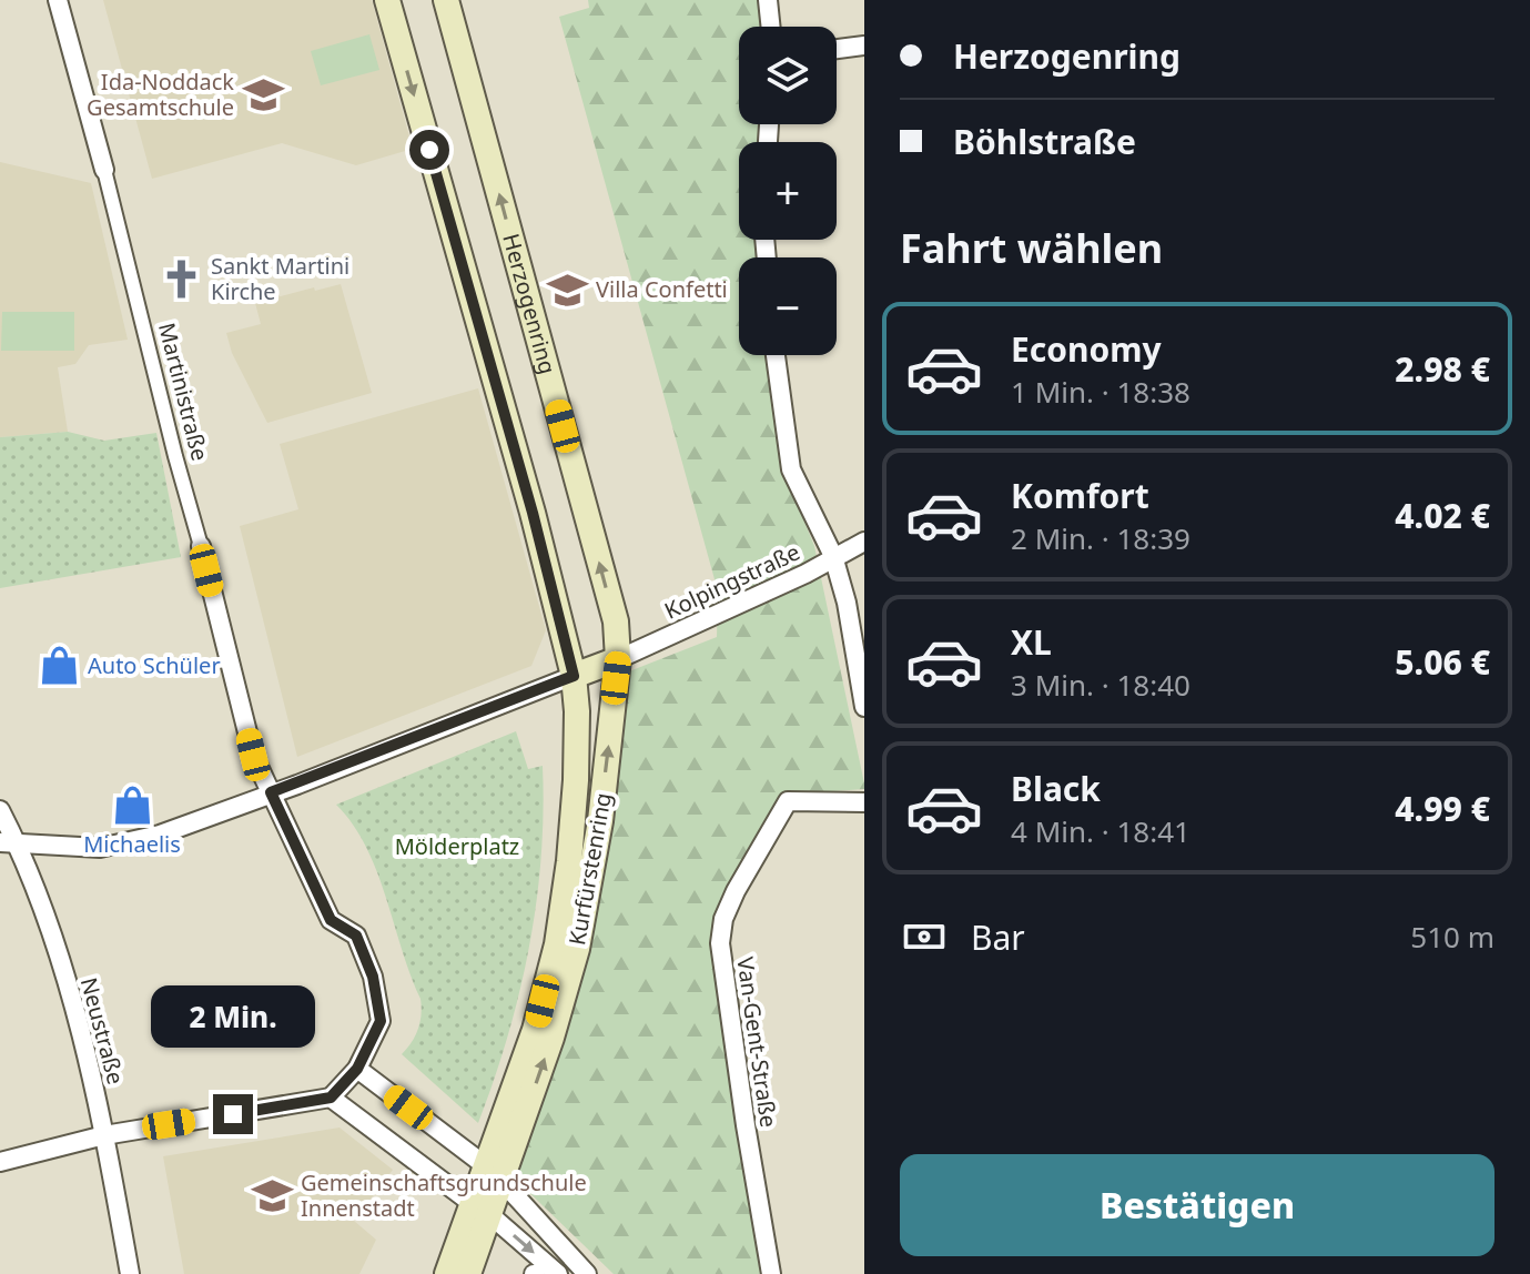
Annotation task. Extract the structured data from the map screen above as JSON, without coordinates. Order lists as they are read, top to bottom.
{
  "streets": {
    "main road": ["Herzogenring", "Kurfürstenring"],
    "street": [
      "Martinistraße",
      "Kolpingstraße",
      "Neustraße",
      "Van-Gent-Straße"
    ]
  },
  "crossings": [
    ["Herzogenring", "Kolpingstraße"],
    ["Herzogenring", "Kurfürstenring"],
    ["Kolpingstraße", "Kurfürstenring"]
  ],
  "parks": ["Mölderplatz"],
  "places": {
    "school or university": ["Ida-Noddack Gesamtschule", "Villa Confetti", "Gemeinschaftsgrundschule Innenstadt"],
    "church": ["Sankt Martini Kirche"],
    "shop": ["Auto Schüler", "Michaelis"]
  },
  "page": {
    "banner": ["Herzogenring", "Böhlstraße"],
    "map_buttons": ["+", "−"],
    "heading": "Fahrt wählen",
    "list": [
      {
        "name": "Economy",
        "note": "1 Min. · 18:38",
        "value": "2.98 €"
      },
      {
        "name": "Komfort",
        "note": "2 Min. · 18:39",
        "value": "4.02 €"
      },
      {
        "name": "XL",
        "note": "3 Min. · 18:40",
        "value": "5.06 €"
      },
      {
        "name": "Black",
        "note": "4 Min. · 18:41",
        "value": "4.99 €"
      }
    ],
    "pay": ["Bar", "510 m"],
    "bubble": "2 Min.",
    "buttons": "Bestätigen"
  }
}
